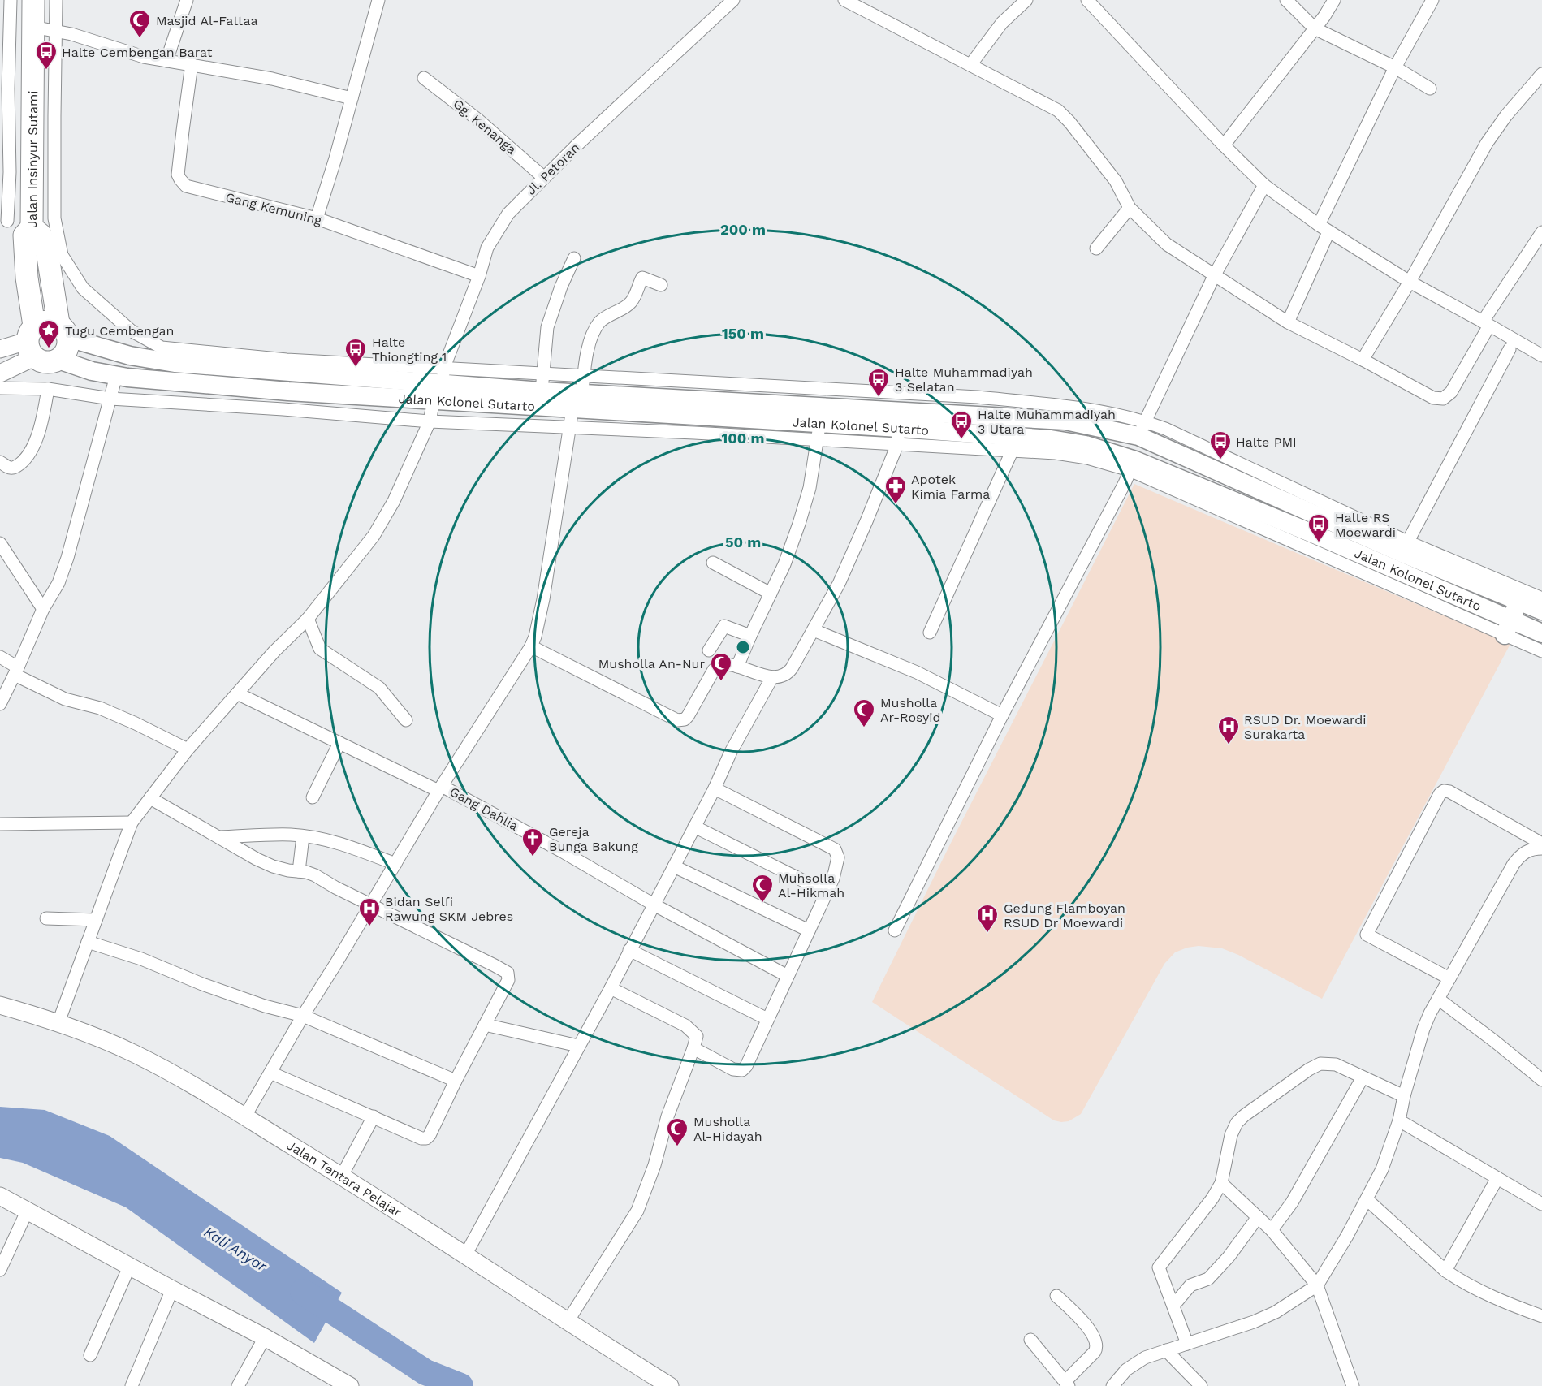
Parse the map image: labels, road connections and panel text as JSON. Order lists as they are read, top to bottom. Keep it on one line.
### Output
{"streets":{"highway":["Jalan Insinyur Sutami"],"main road":["Jalan Kolonel Sutarto","Jalan Tentara Pelajar"],"street":["Gg. Kenanga","Jl. Petoran","Gang Kemuning","Gang Dahlia"]},"crossings":[["Gg. Kenanga","Jl. Petoran"],["Jalan Insinyur Sutami","Jalan Kolonel Sutarto"],["Jl. Petoran","Gang Kemuning"],["Jl. Petoran","Jalan Kolonel Sutarto"]],"water":["Kali Anyar"],"places":{"mosque":["Masjid Al-Fattaa","Musholla An-Nur","Musholla Ar-Rosyid","Muhsolla Al-Hikmah","Musholla Al-Hidayah"],"bus stop":["Halte Cembengan Barat","Halte Thiongting 1","Halte Muhammadiyah 3 Selatan","Halte Muhammadiyah 3 Utara","Halte PMI","Halte RS Moewardi"],"place":["Tugu Cembengan"],"pharmacy":["Apotek Kimia Farma"],"hospital":["RSUD Dr. Moewardi Surakarta","Bidan Selfi Rawung SKM Jebres","Gedung Flamboyan RSUD Dr Moewardi"],"church":["Gereja Bunga Bakung"]},"rings":["200 m","150 m","100 m","50 m"]}
